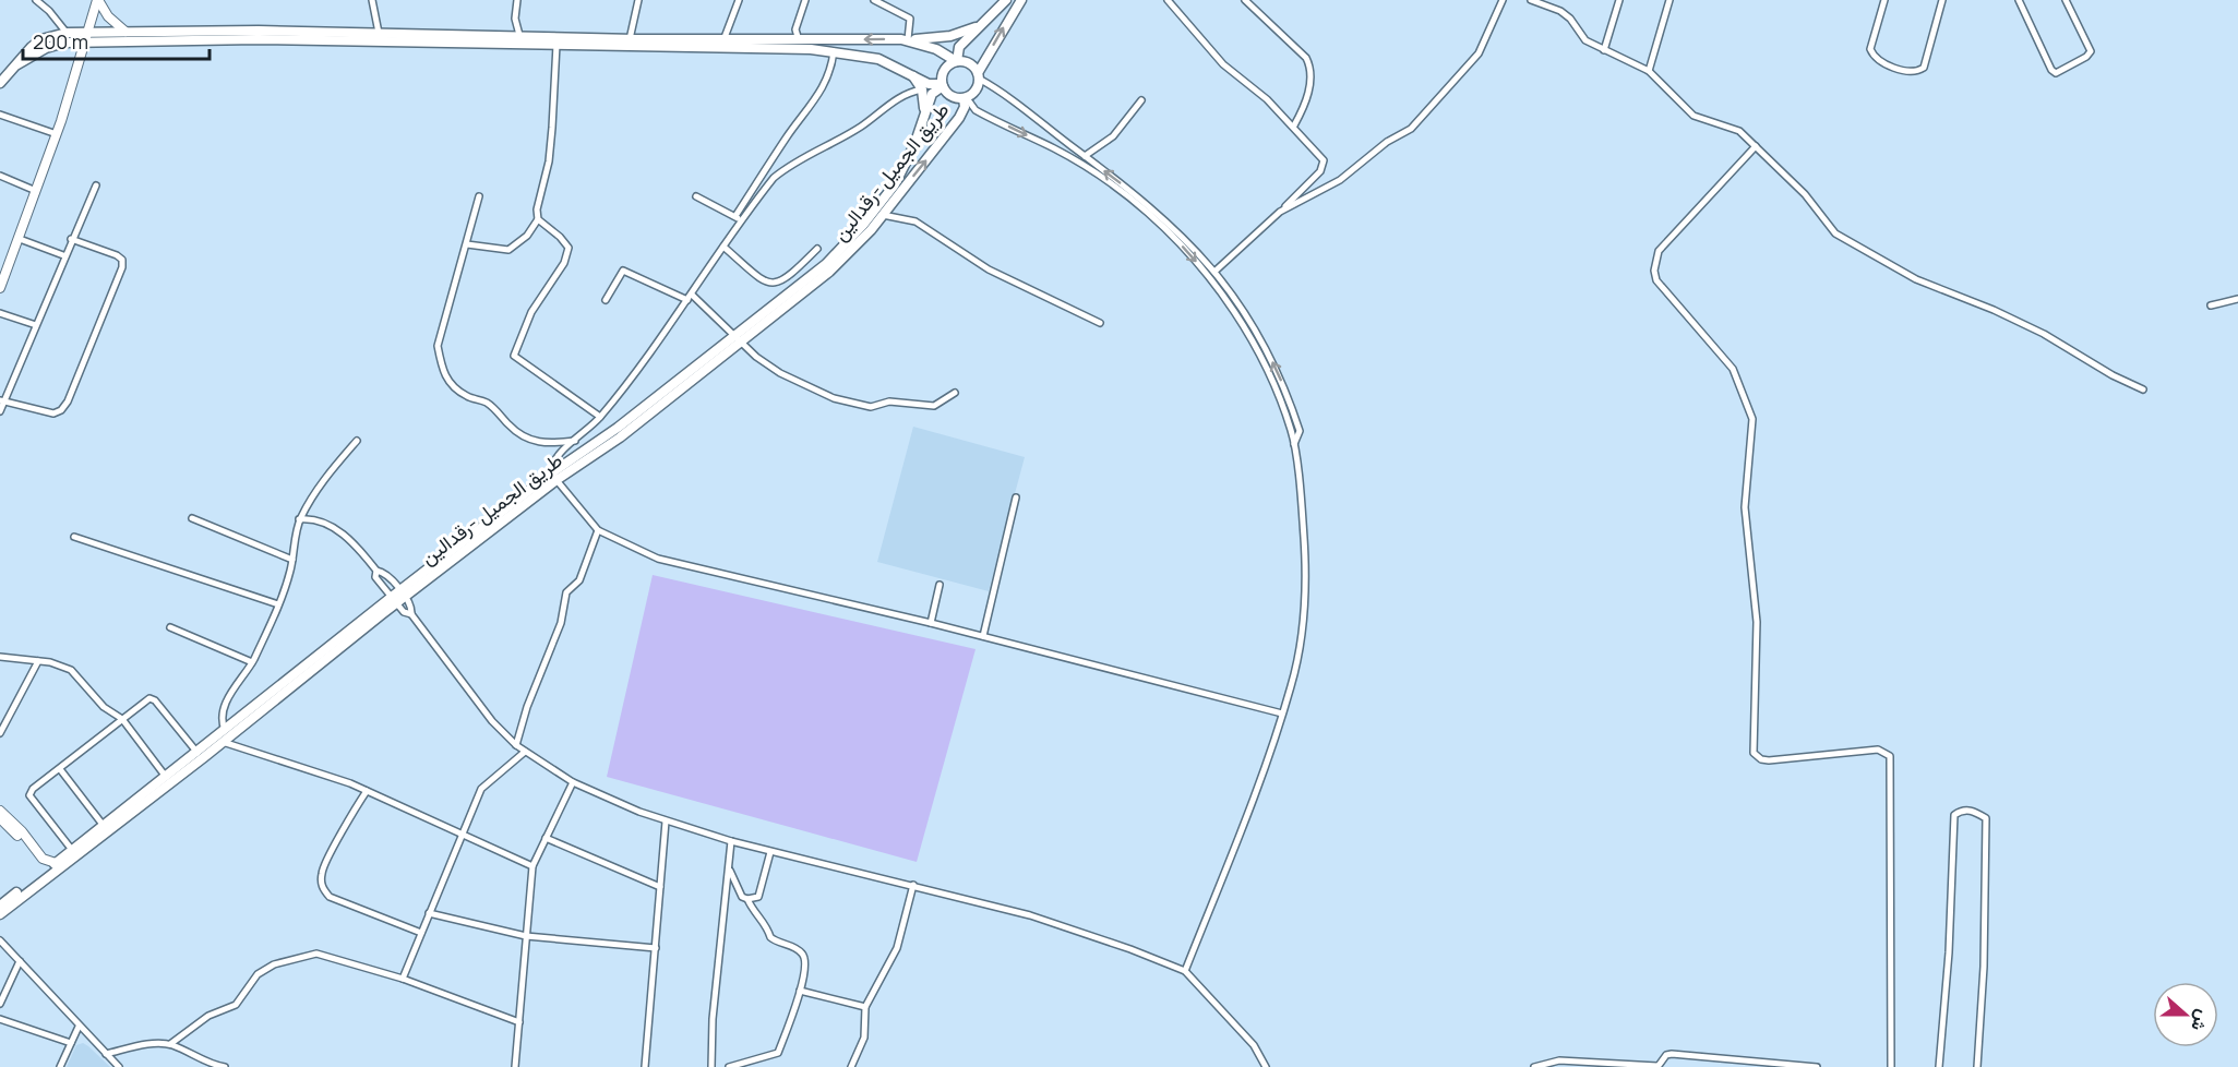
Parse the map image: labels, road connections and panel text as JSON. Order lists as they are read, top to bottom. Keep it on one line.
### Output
{"streets":{"main road":["طريق الجميل -رقدالين"]},"scale_bar":"200 m","north":"right"}
